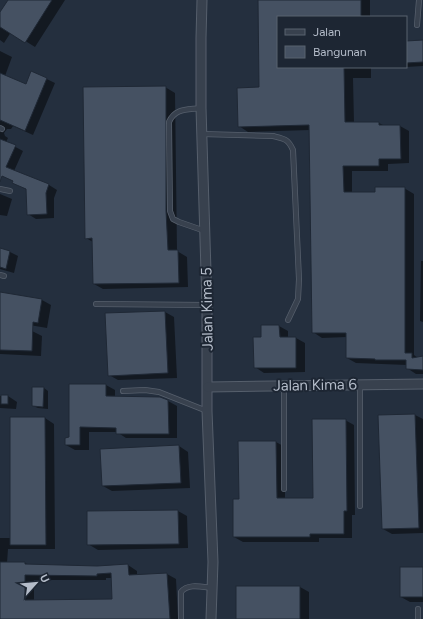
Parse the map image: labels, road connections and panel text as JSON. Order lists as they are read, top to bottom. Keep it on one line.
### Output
{"streets":{"street":["Jalan Kima 5","Jalan Kima 6"]},"crossings":[["Jalan Kima 5","Jalan Kima 6"]],"legend":["Jalan","Bangunan"],"north":"top right"}
